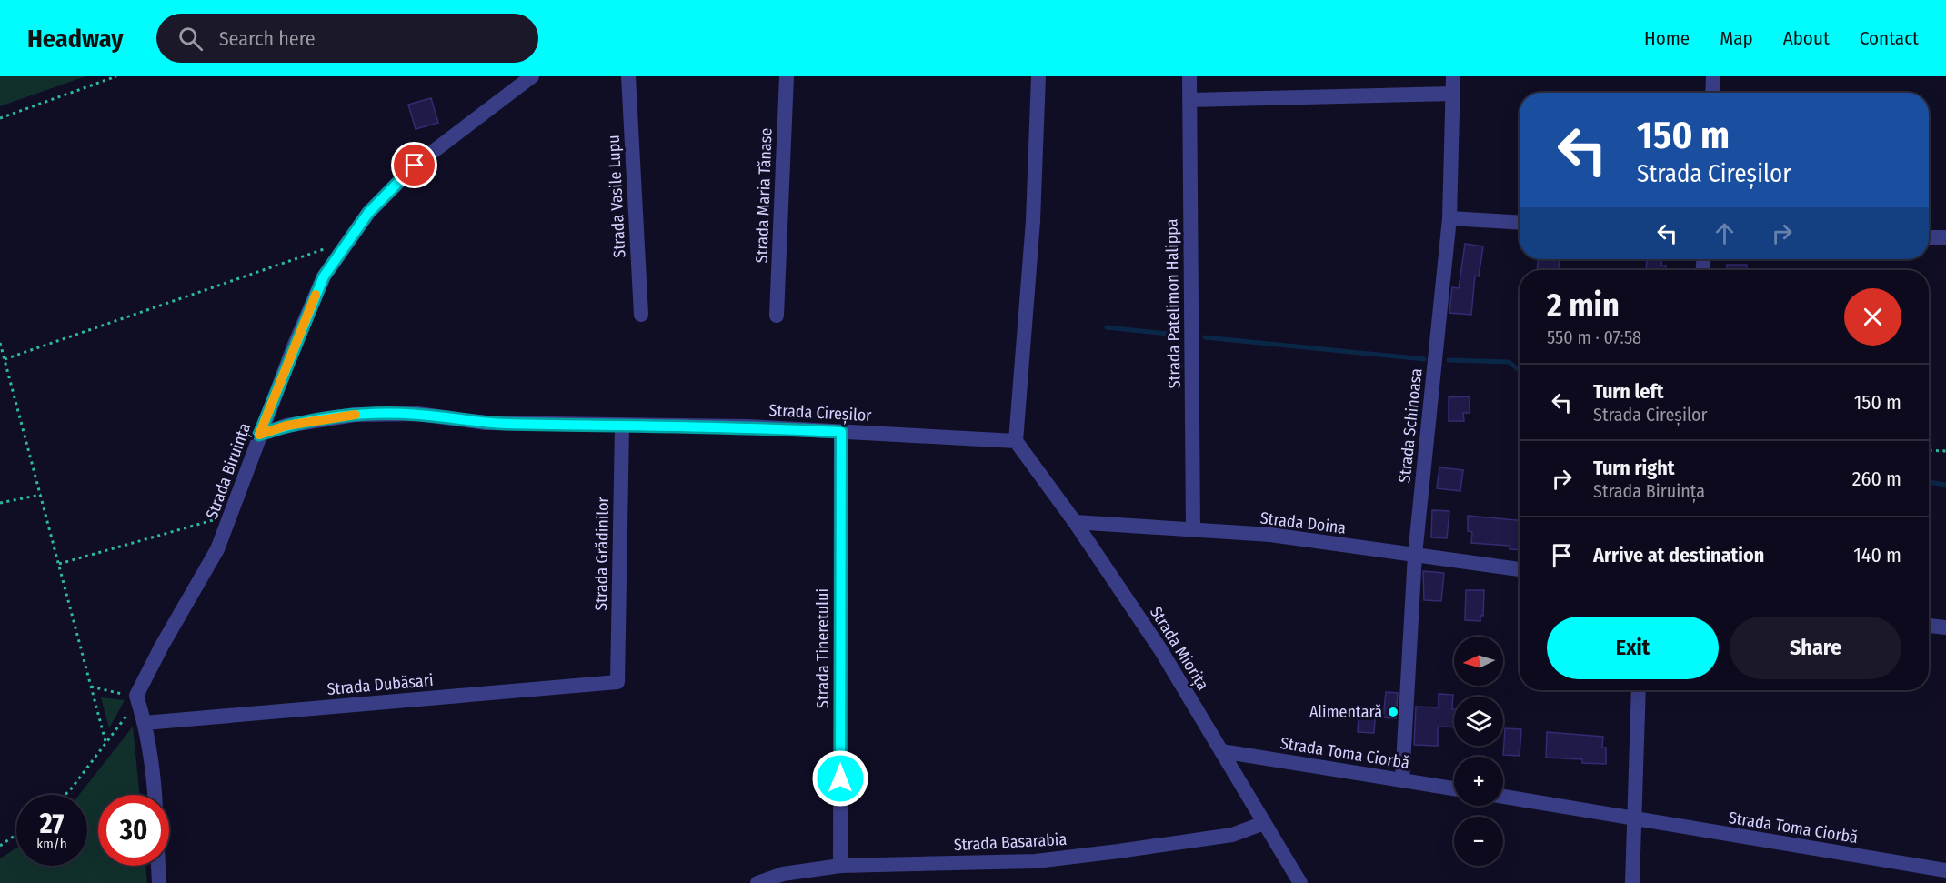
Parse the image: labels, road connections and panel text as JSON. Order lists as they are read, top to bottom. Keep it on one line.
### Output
{"streets":{"street":["Strada Maria Tănase","Strada Vasile Lupu","Strada Patelimon Halippa","Strada Cireșilor","Strada Schinoasa","Strada Biruința","Strada Doina","Strada Grădinilor","Strada Tineretului","Strada Miorița","Strada Dubăsari","Strada Toma Ciorbă","Strada Basarabia"]},"crossings":[["Strada Patelimon Halippa","Strada Doina"],["Strada Cireșilor","Strada Biruința"],["Strada Cireșilor","Strada Grădinilor"],["Strada Cireșilor","Strada Tineretului"],["Strada Cireșilor","Strada Miorița"],["Strada Schinoasa","Strada Doina"],["Strada Schinoasa","Strada Toma Ciorbă"],["Strada Doina","Strada Miorița"],["Strada Grădinilor","Strada Dubăsari"],["Strada Tineretului","Strada Basarabia"],["Strada Miorița","Strada Toma Ciorbă"],["Strada Miorița","Strada Basarabia"]],"places":["Alimentară"],"north":"left","page":{"header":"Headway","search":"Search here","nav":["Home","Map","About","Contact"],"turn":["150 m","Strada Cireșilor"],"heading":["2 min","550 m · 07:58"],"list":[{"name":"Turn left","note":"Strada Cireșilor","value":"150 m"},{"name":"Turn right","note":"Strada Biruința","value":"260 m"},{"name":"Arrive at destination","value":"140 m"}],"buttons":["Exit","Share"],"map_buttons":["+","−"],"speed":"27 km/h","limit":"30"}}
